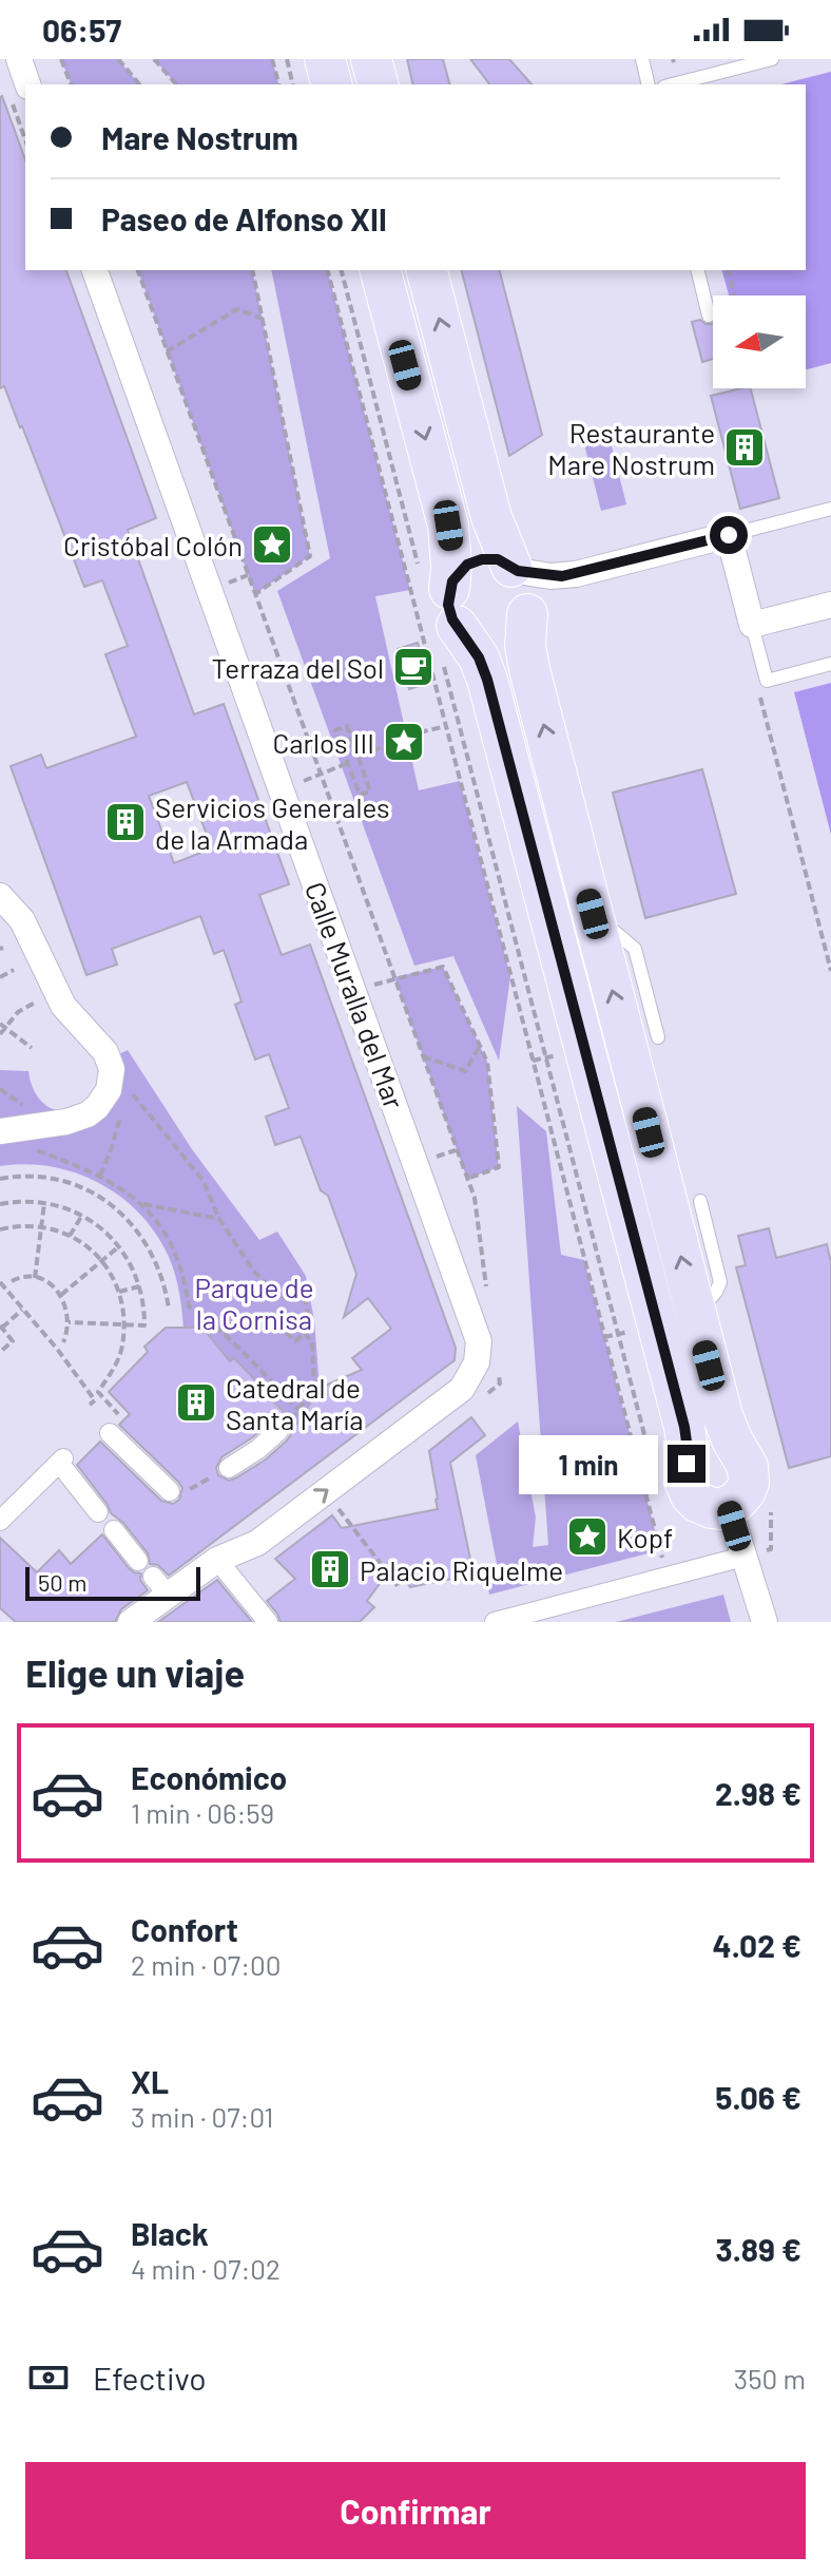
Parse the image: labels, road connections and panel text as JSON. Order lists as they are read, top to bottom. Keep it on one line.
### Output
{"streets":{"street":["Calle Muralla del Mar"]},"one_way":["Calle Muralla del Mar"],"parks":["Parque de la Cornisa"],"places":{"building":["Restaurante Mare Nostrum","Servicios Generales de la Armada","Catedral de Santa María","Palacio Riquelme"],"place":["Cristóbal Colón","Carlos III","Kopf"],"cafe":["Terraza del Sol"]},"scale_bar":"50 m","north":"left","page":{"status":"06:57","banner":["Mare Nostrum","Paseo de Alfonso XII"],"bubble":"1 min","scale":"50 m","heading":"Elige un viaje","list":[{"name":"Económico","note":"1 min · 06:59","value":"2.98 €"},{"name":"Confort","note":"2 min · 07:00","value":"4.02 €"},{"name":"XL","note":"3 min · 07:01","value":"5.06 €"},{"name":"Black","note":"4 min · 07:02","value":"3.89 €"}],"pay":["Efectivo","350 m"],"buttons":"Confirmar"}}
